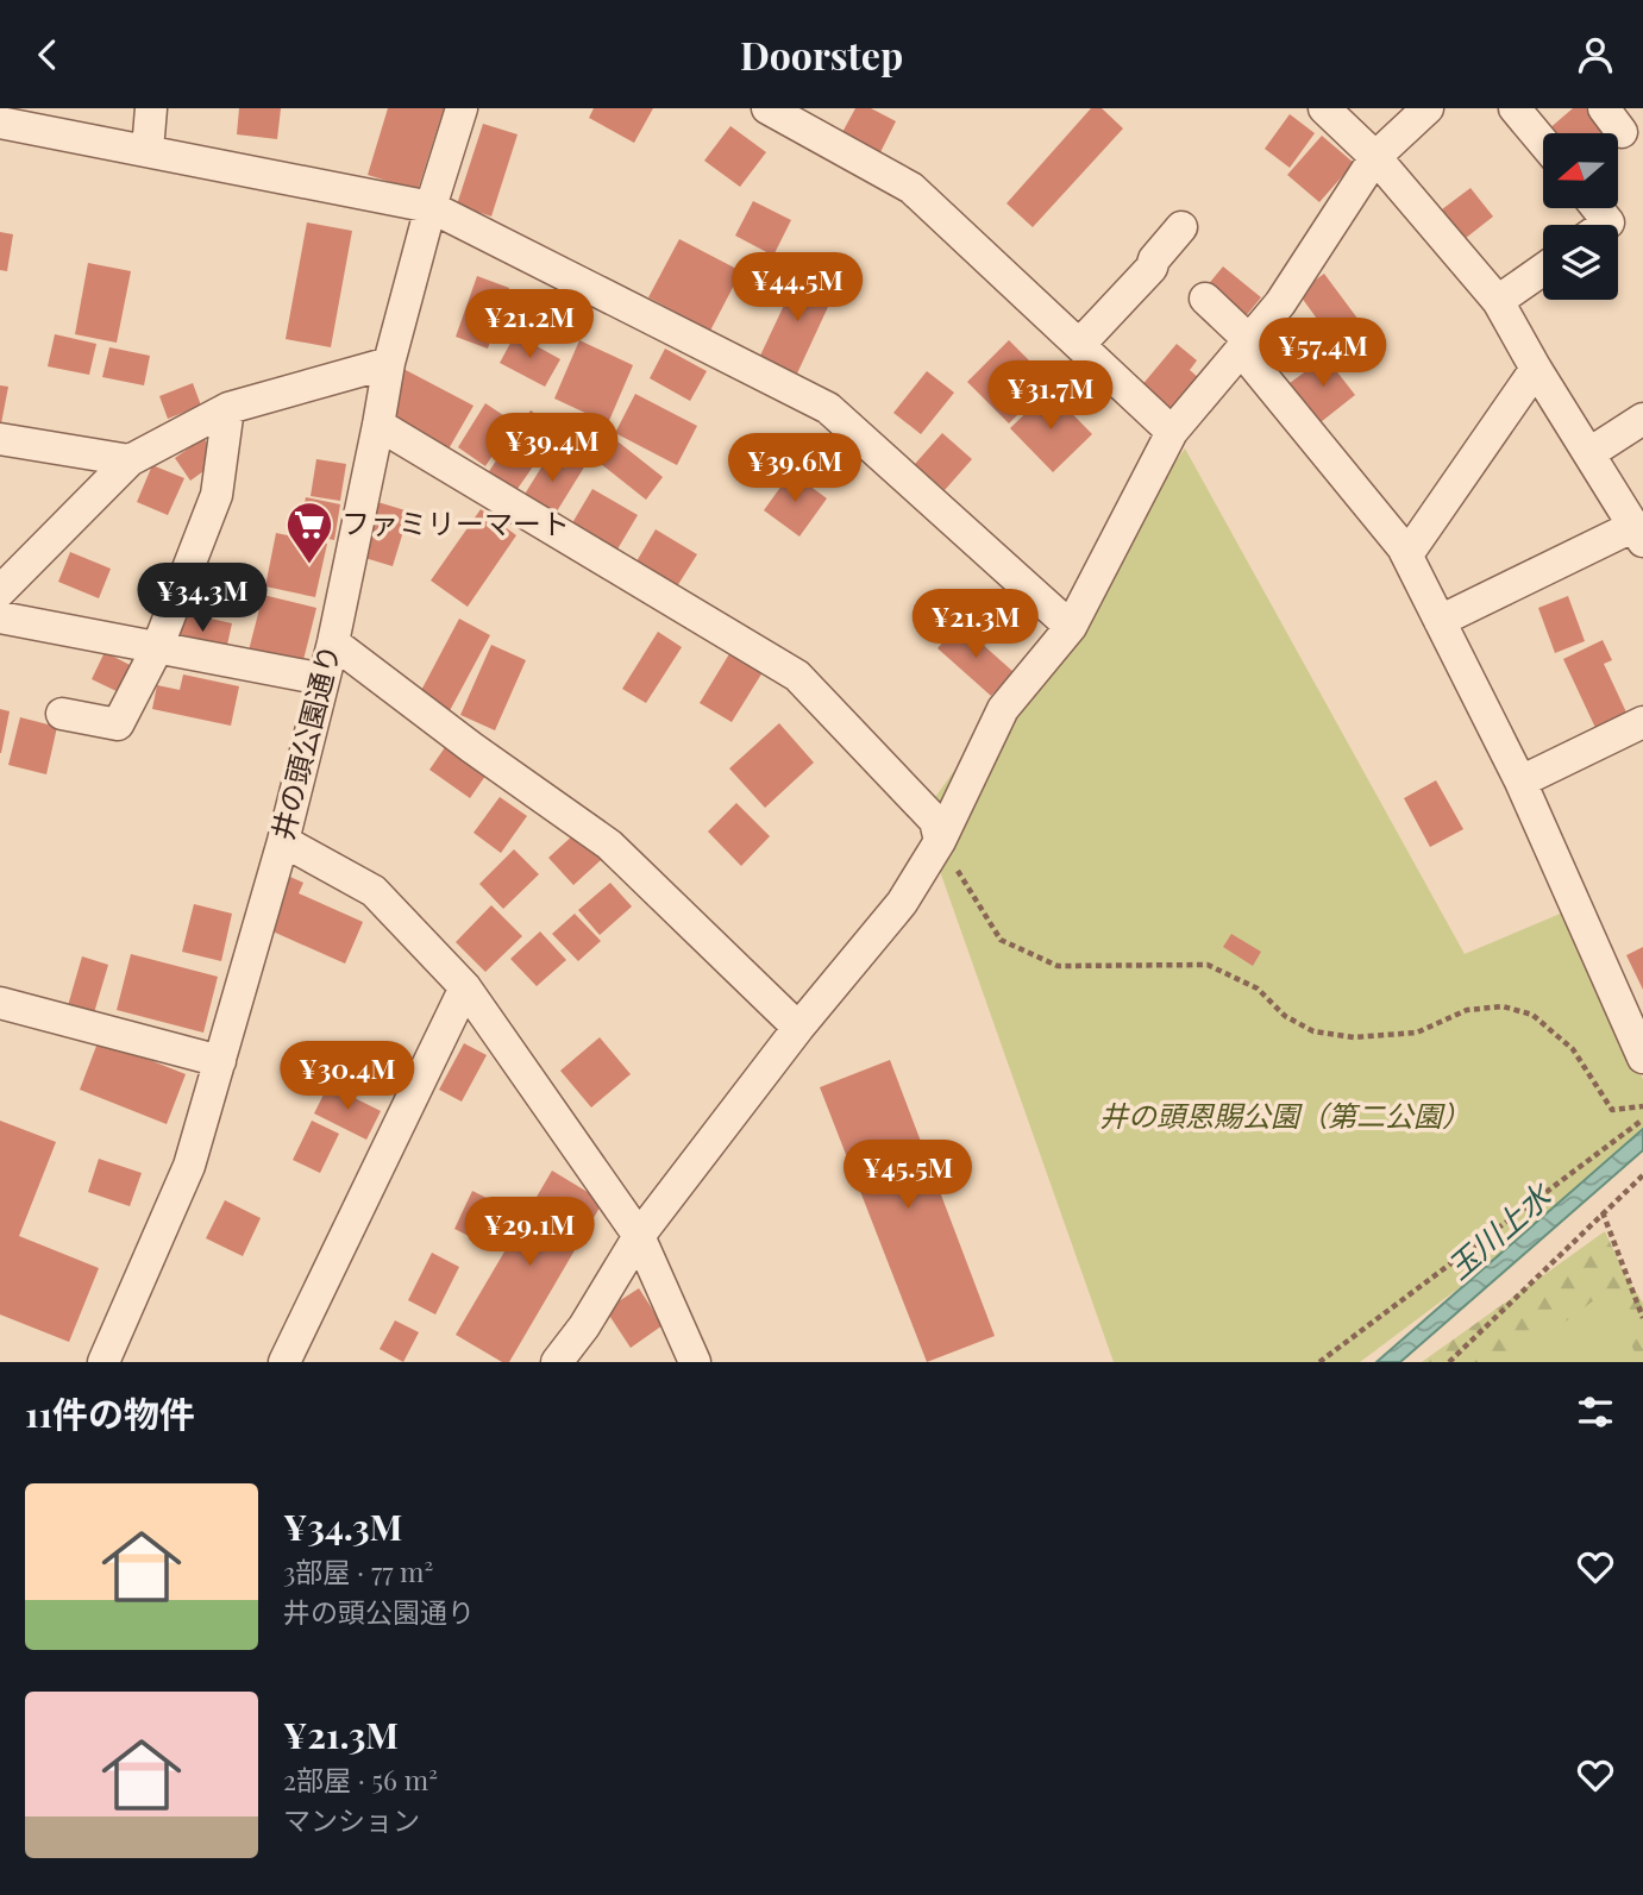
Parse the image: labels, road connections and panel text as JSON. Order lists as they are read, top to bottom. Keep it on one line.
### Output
{"streets":{"street":["井の頭公園通り"]},"water":["玉川上水"],"parks":["井の頭恩賜公園（第二公園）"],"places":{"supermarket":["ファミリーマート"]},"north":"left","page":{"header":"Doorstep","price":["¥44.5M","¥21.2M","¥57.4M","¥31.7M","¥39.4M","¥39.6M","¥34.3M","¥21.3M","¥30.4M","¥45.5M","¥29.1M"],"heading":"11件の物件","list":[{"name":"¥34.3M","note":"3部屋 · 77 m² · 井の頭公園通り"},{"name":"¥21.3M","note":"2部屋 · 56 m² · マンション"}]}}
